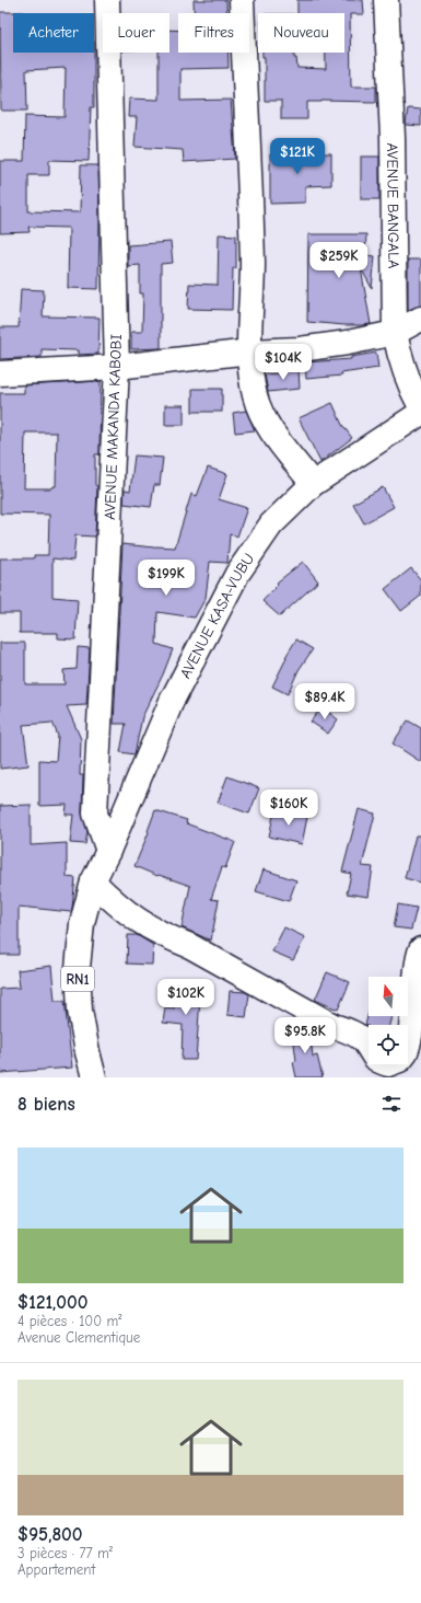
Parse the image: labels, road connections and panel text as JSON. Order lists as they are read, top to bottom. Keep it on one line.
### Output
{"streets":{"main road":["AVENUE BANGALA","AVENUE MAKANDA KABOBI","AVENUE KASA-VUBU","RN1"]},"crossings":[["AVENUE MAKANDA KABOBI","AVENUE KASA-VUBU"],["AVENUE KASA-VUBU","RN1"]],"north":"top","page":{"chip":["Acheter","Louer","Filtres","Nouveau"],"price":["$121K","$259K","$104K","$199K","$89.4K","$160K","$102K","$95.8K"],"heading":"8 biens","list":[{"name":"$121,000","note":"4 pièces · 100 m² · Avenue Clementique"},{"name":"$95,800","note":"3 pièces · 77 m² · Appartement"}]}}
